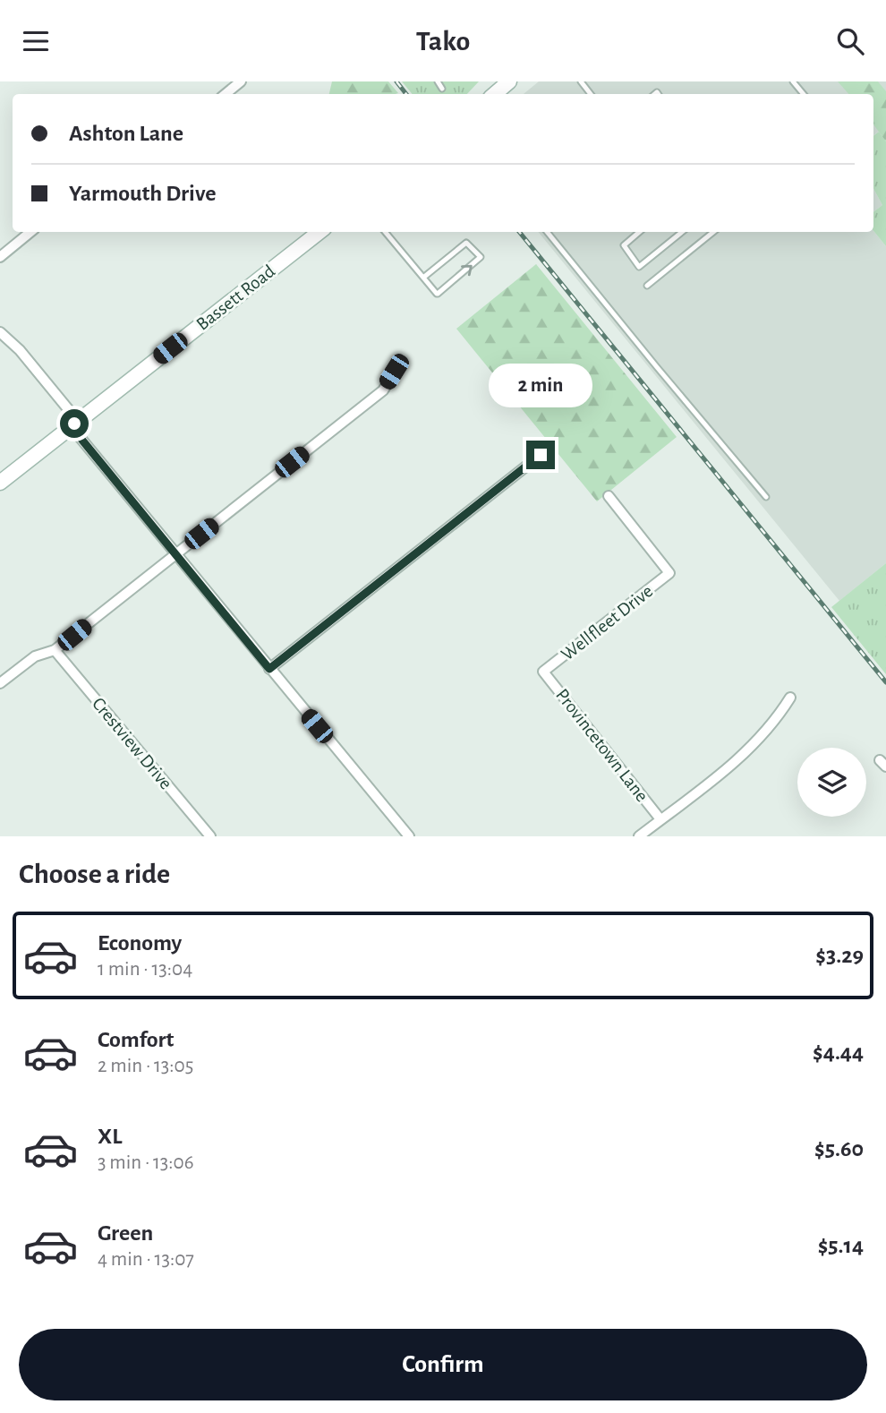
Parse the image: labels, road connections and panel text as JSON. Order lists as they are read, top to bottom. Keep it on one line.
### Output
{"streets":{"main road":["Bassett Road"],"street":["Wellfleet Drive","Crestview Drive","Provincetown Lane"]},"crossings":[["Wellfleet Drive","Provincetown Lane"]],"page":{"header":"Tako","banner":["Ashton Lane","Yarmouth Drive"],"bubble":"2 min","heading":"Choose a ride","list":[{"name":"Economy","note":"1 min · 13:04","value":"$3.29"},{"name":"Comfort","note":"2 min · 13:05","value":"$4.44"},{"name":"XL","note":"3 min · 13:06","value":"$5.60"},{"name":"Green","note":"4 min · 13:07","value":"$5.14"}],"buttons":"Confirm"}}
